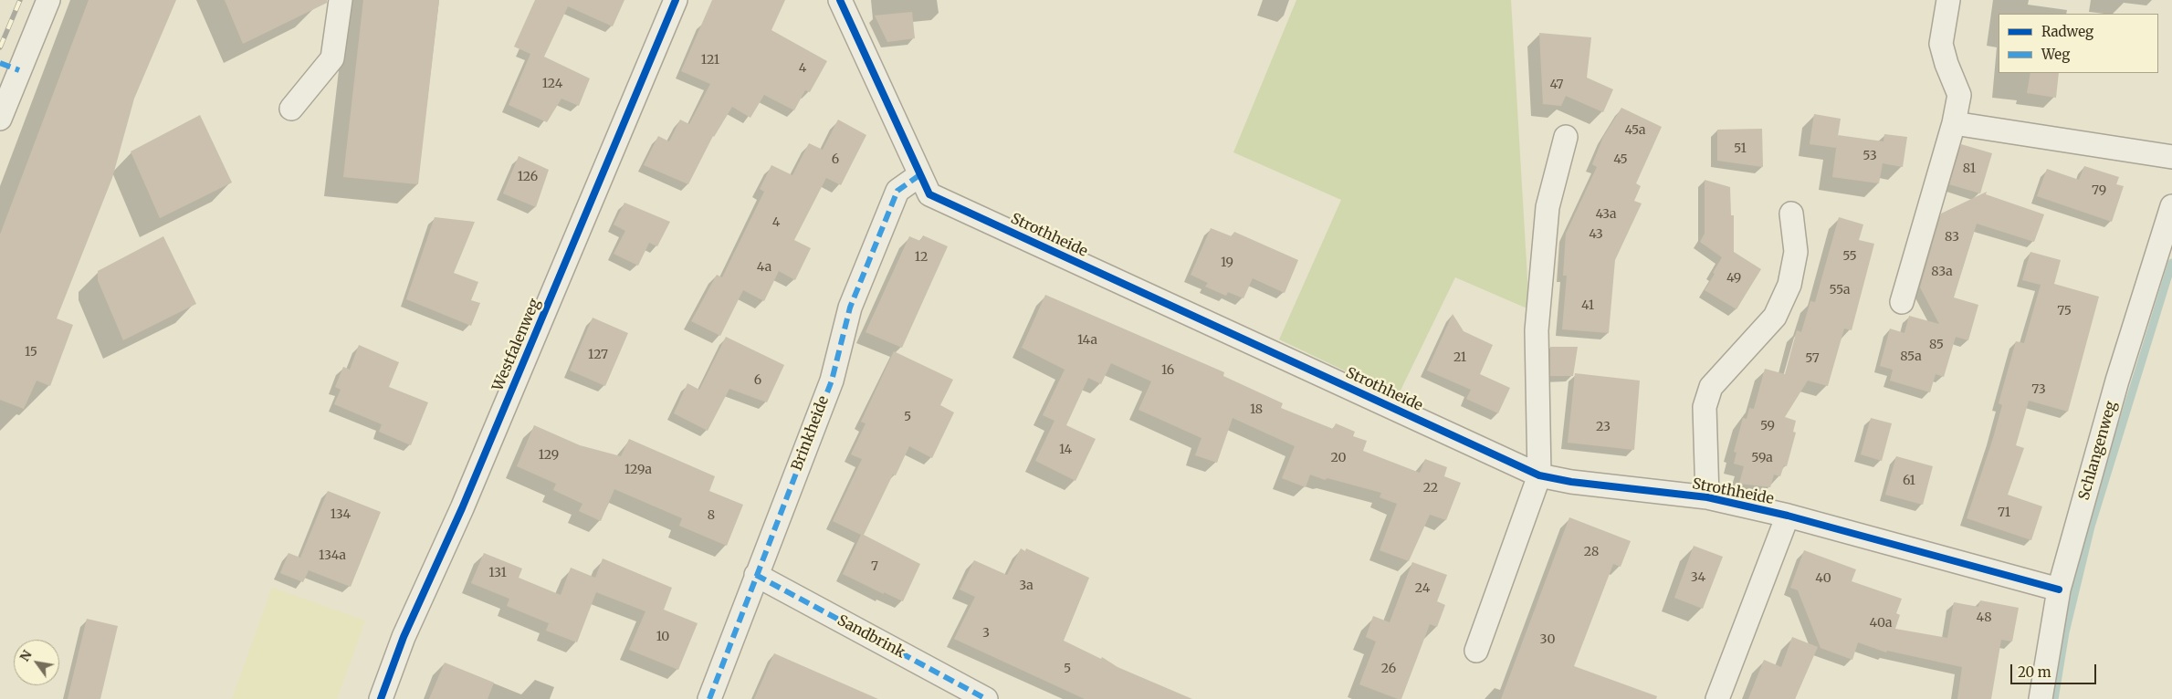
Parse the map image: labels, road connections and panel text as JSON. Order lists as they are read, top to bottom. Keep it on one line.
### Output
{"streets":{"street":["Strothheide","Westfalenweg","Brinkheide","Schlangenweg","Sandbrink"]},"crossings":[["Strothheide","Brinkheide"],["Strothheide","Schlangenweg"],["Brinkheide","Sandbrink"]],"house_numbers":["121","4","124","47","45a","51","53","6","45","81","126","79","43a","4","43","83","55","12","19","4a","83a","49","55a","41","75","14a","85","15","127","85a","21","57","16","6","73","18","5","59","23","14","129","20","59a","129a","61","22","71","134","8","28","134a","7","131","34","40","3a","24","48","40a","3","10","30","5","26"],"legend":["Radweg","Weg"],"scale_bar":"20 m","north":"top left"}
